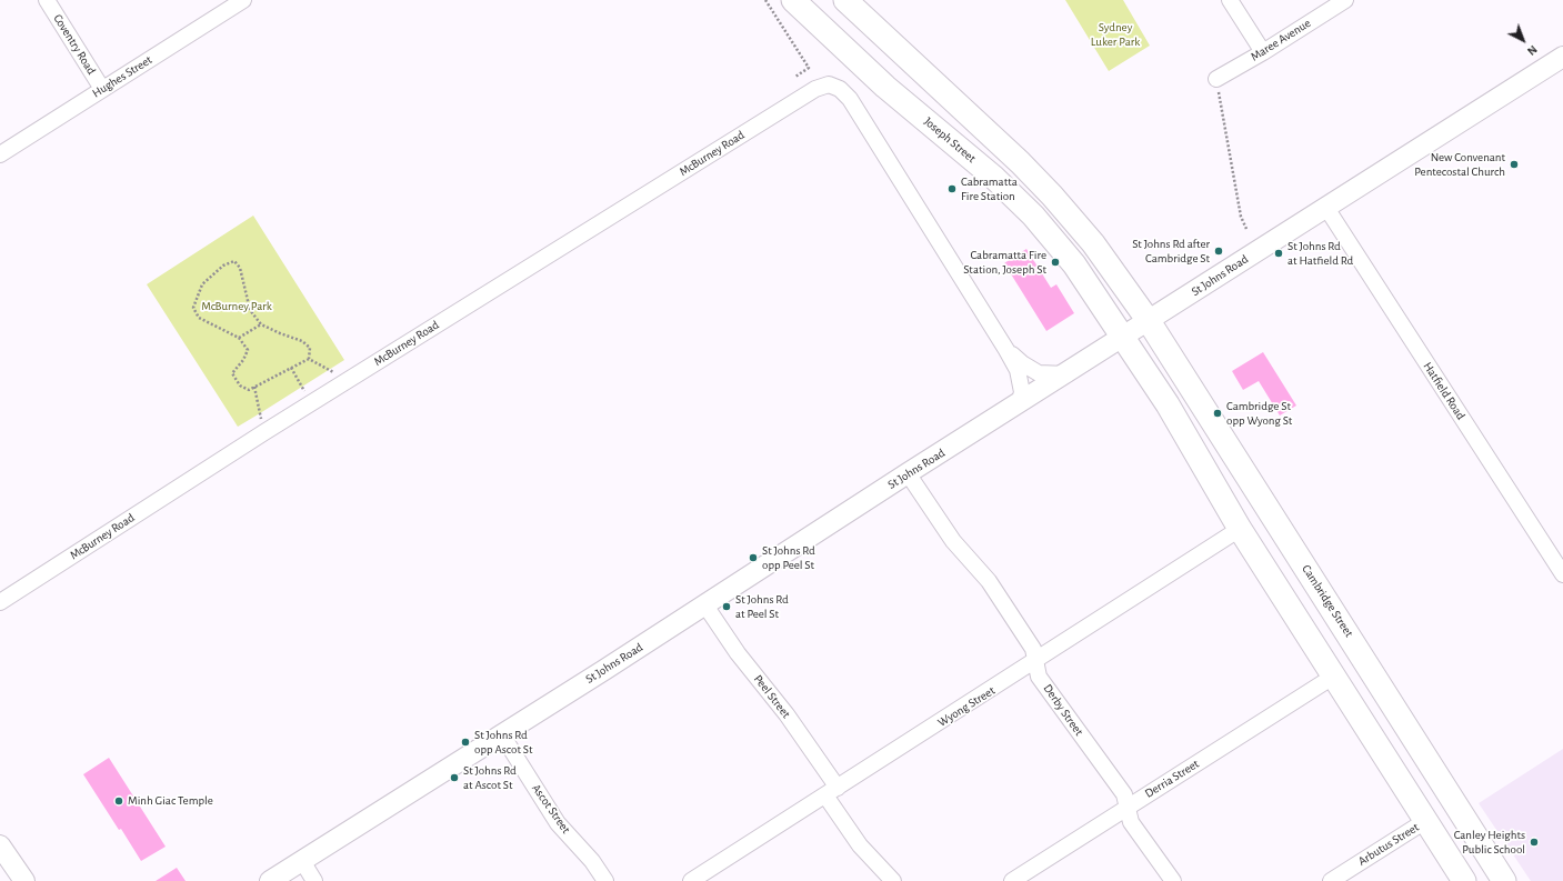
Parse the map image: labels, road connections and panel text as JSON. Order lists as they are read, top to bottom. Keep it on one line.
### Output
{"streets":{"highway":["Joseph Street","Cambridge Street"],"main road":["St Johns Road"],"street":["Maree Avenue","Coventry Road","Hughes Street","McBurney Road","Hatfield Road","Peel Street","Wyong Street","Derby Street","Derria Street","Ascot Street","Arbutus Street"]},"crossings":[["Coventry Road","Hughes Street"],["Joseph Street","St Johns Road"],["St Johns Road","Hatfield Road"],["St Johns Road","Cambridge Street"],["St Johns Road","Peel Street"],["St Johns Road","Derby Street"],["St Johns Road","Ascot Street"],["Peel Street","Wyong Street"],["Wyong Street","Derby Street"],["Derby Street","Derria Street"]],"parks":["Sydney Luker Park","McBurney Park"],"places":["New Convenant Pentecostal Church","Cabramatta Fire Station","St Johns Rd after Cambridge St","St Johns Rd at Hatfield Rd","Cabramatta Fire Station, Joseph St","Cambridge St opp Wyong St","St Johns Rd opp Peel St","St Johns Rd at Peel St","St Johns Rd opp Ascot St","St Johns Rd at Ascot St","Minh Giac Temple","Canley Heights Public School"],"north":"bottom right"}
